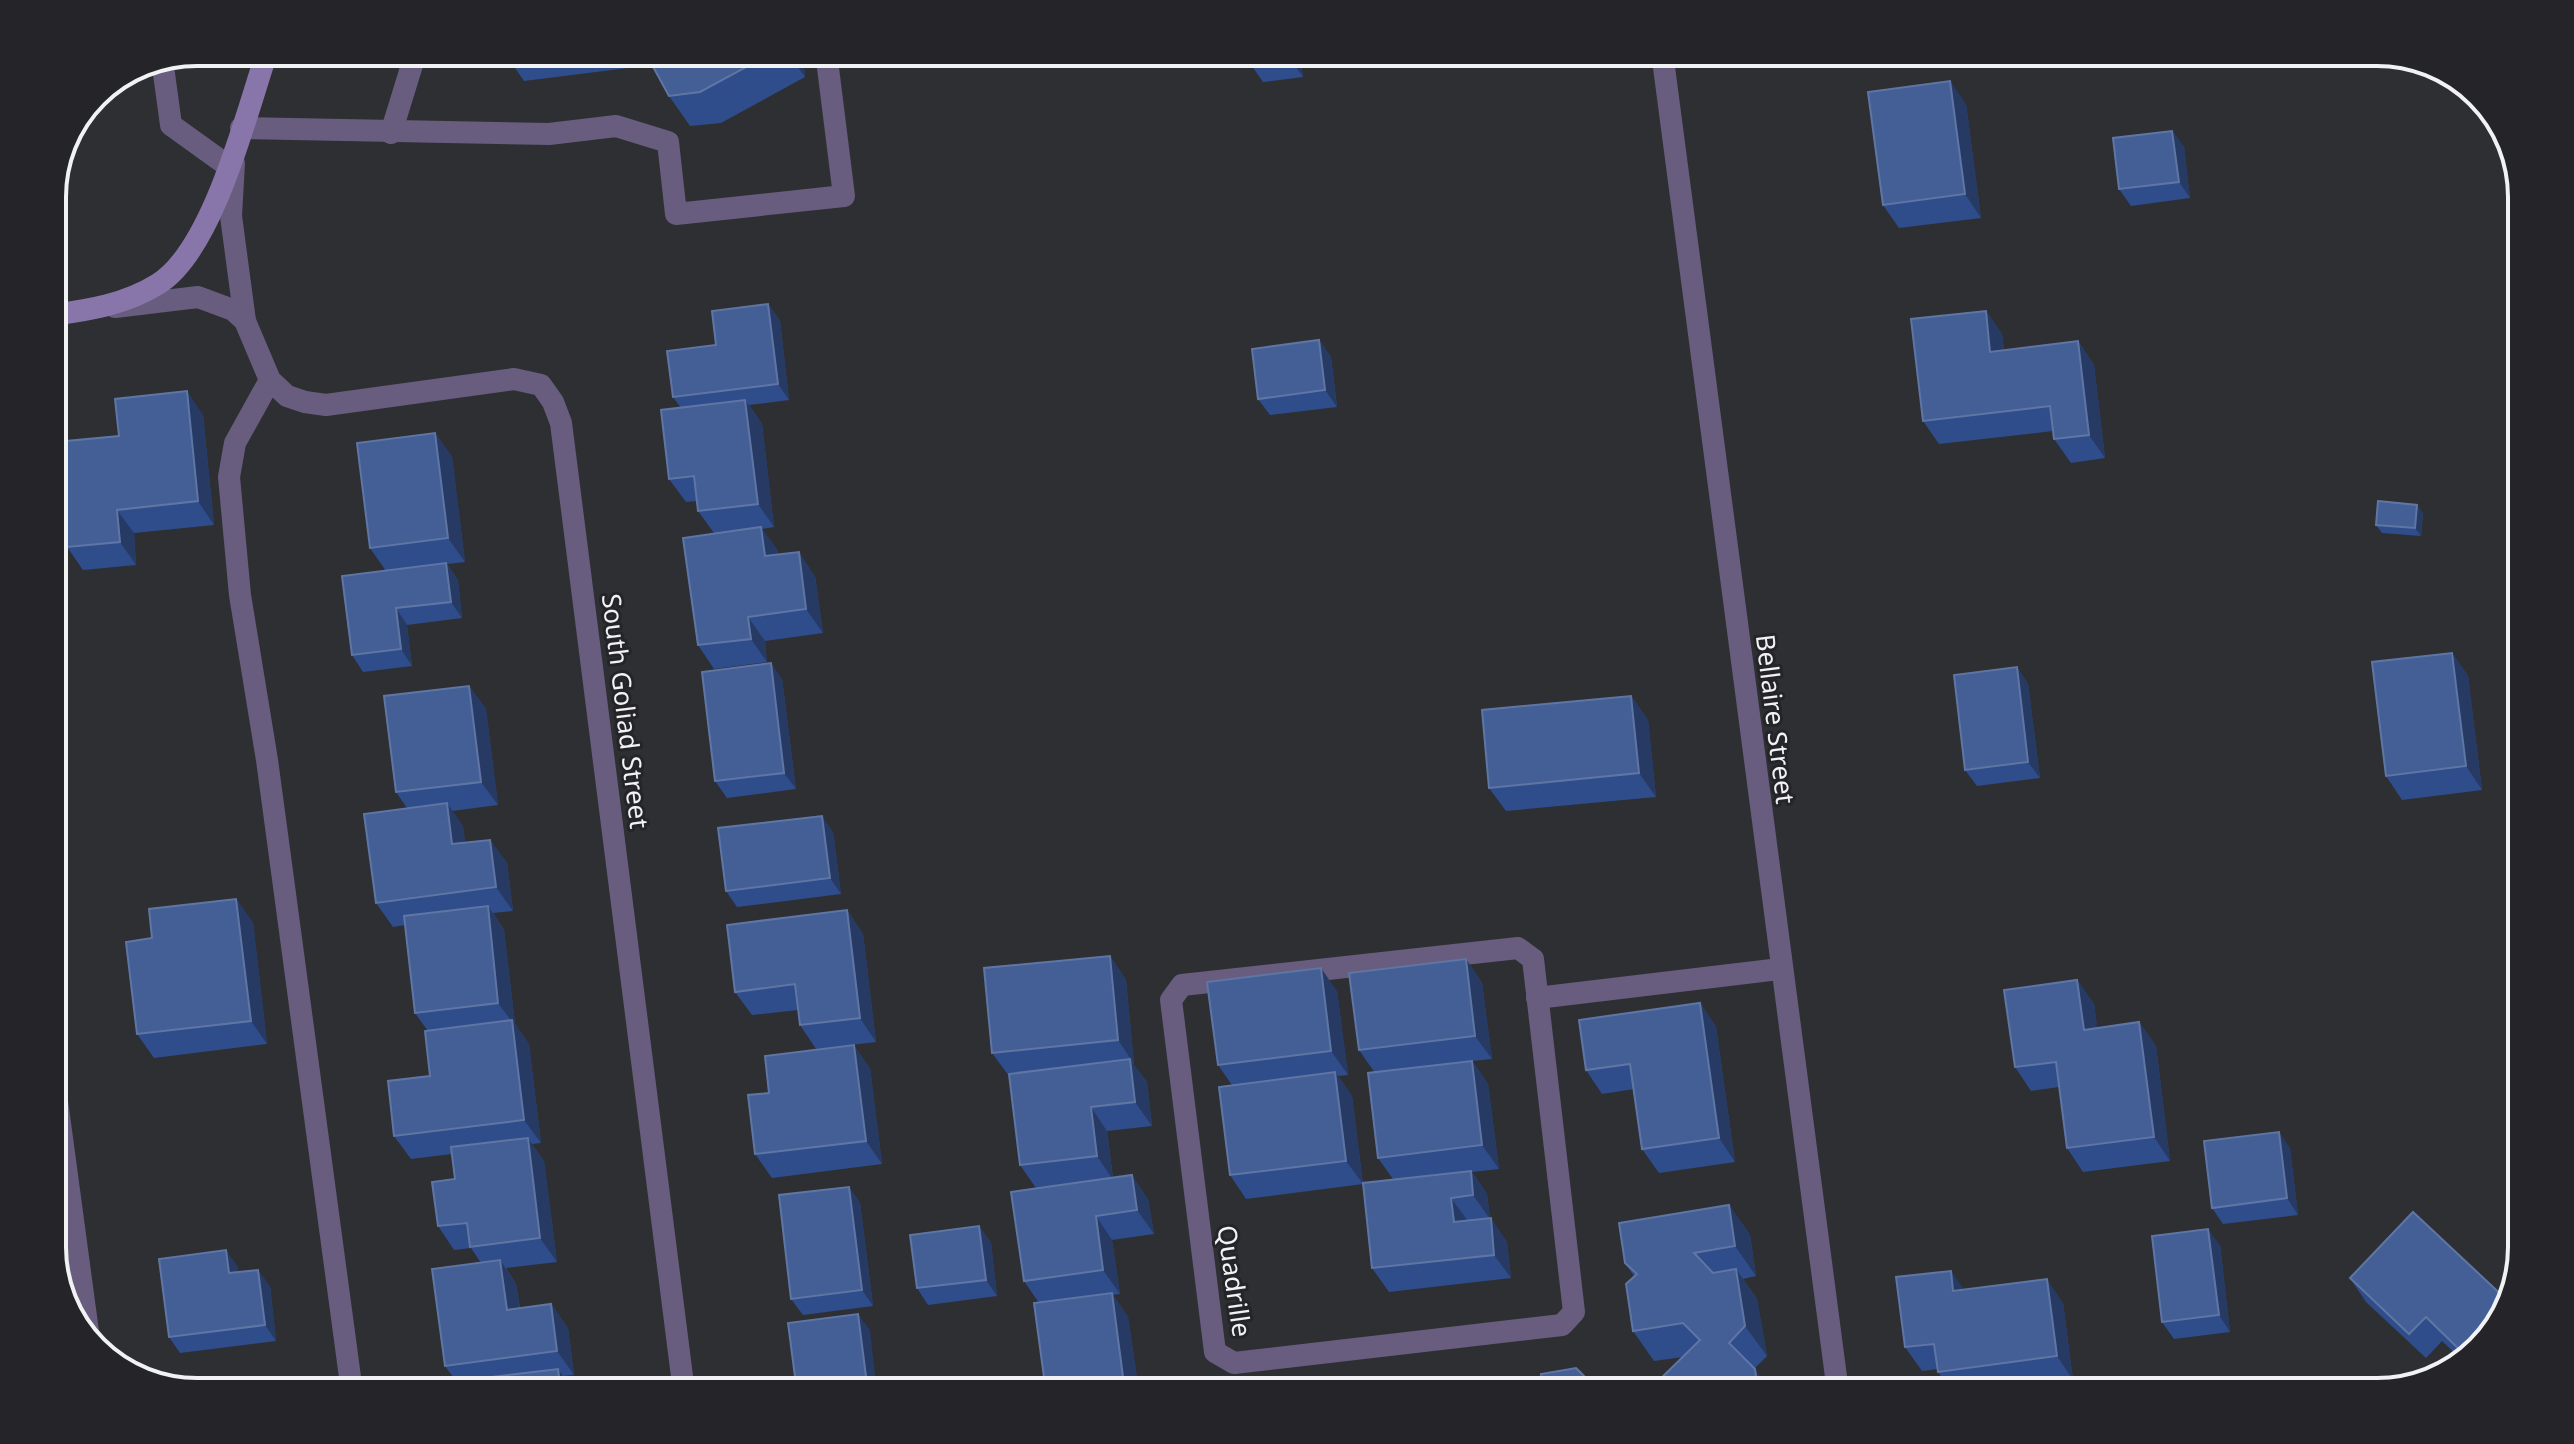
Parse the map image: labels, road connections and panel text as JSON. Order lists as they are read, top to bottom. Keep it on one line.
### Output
{"streets":{"street":["South Goliad Street","Bellaire Street","Quadrille"]}}
